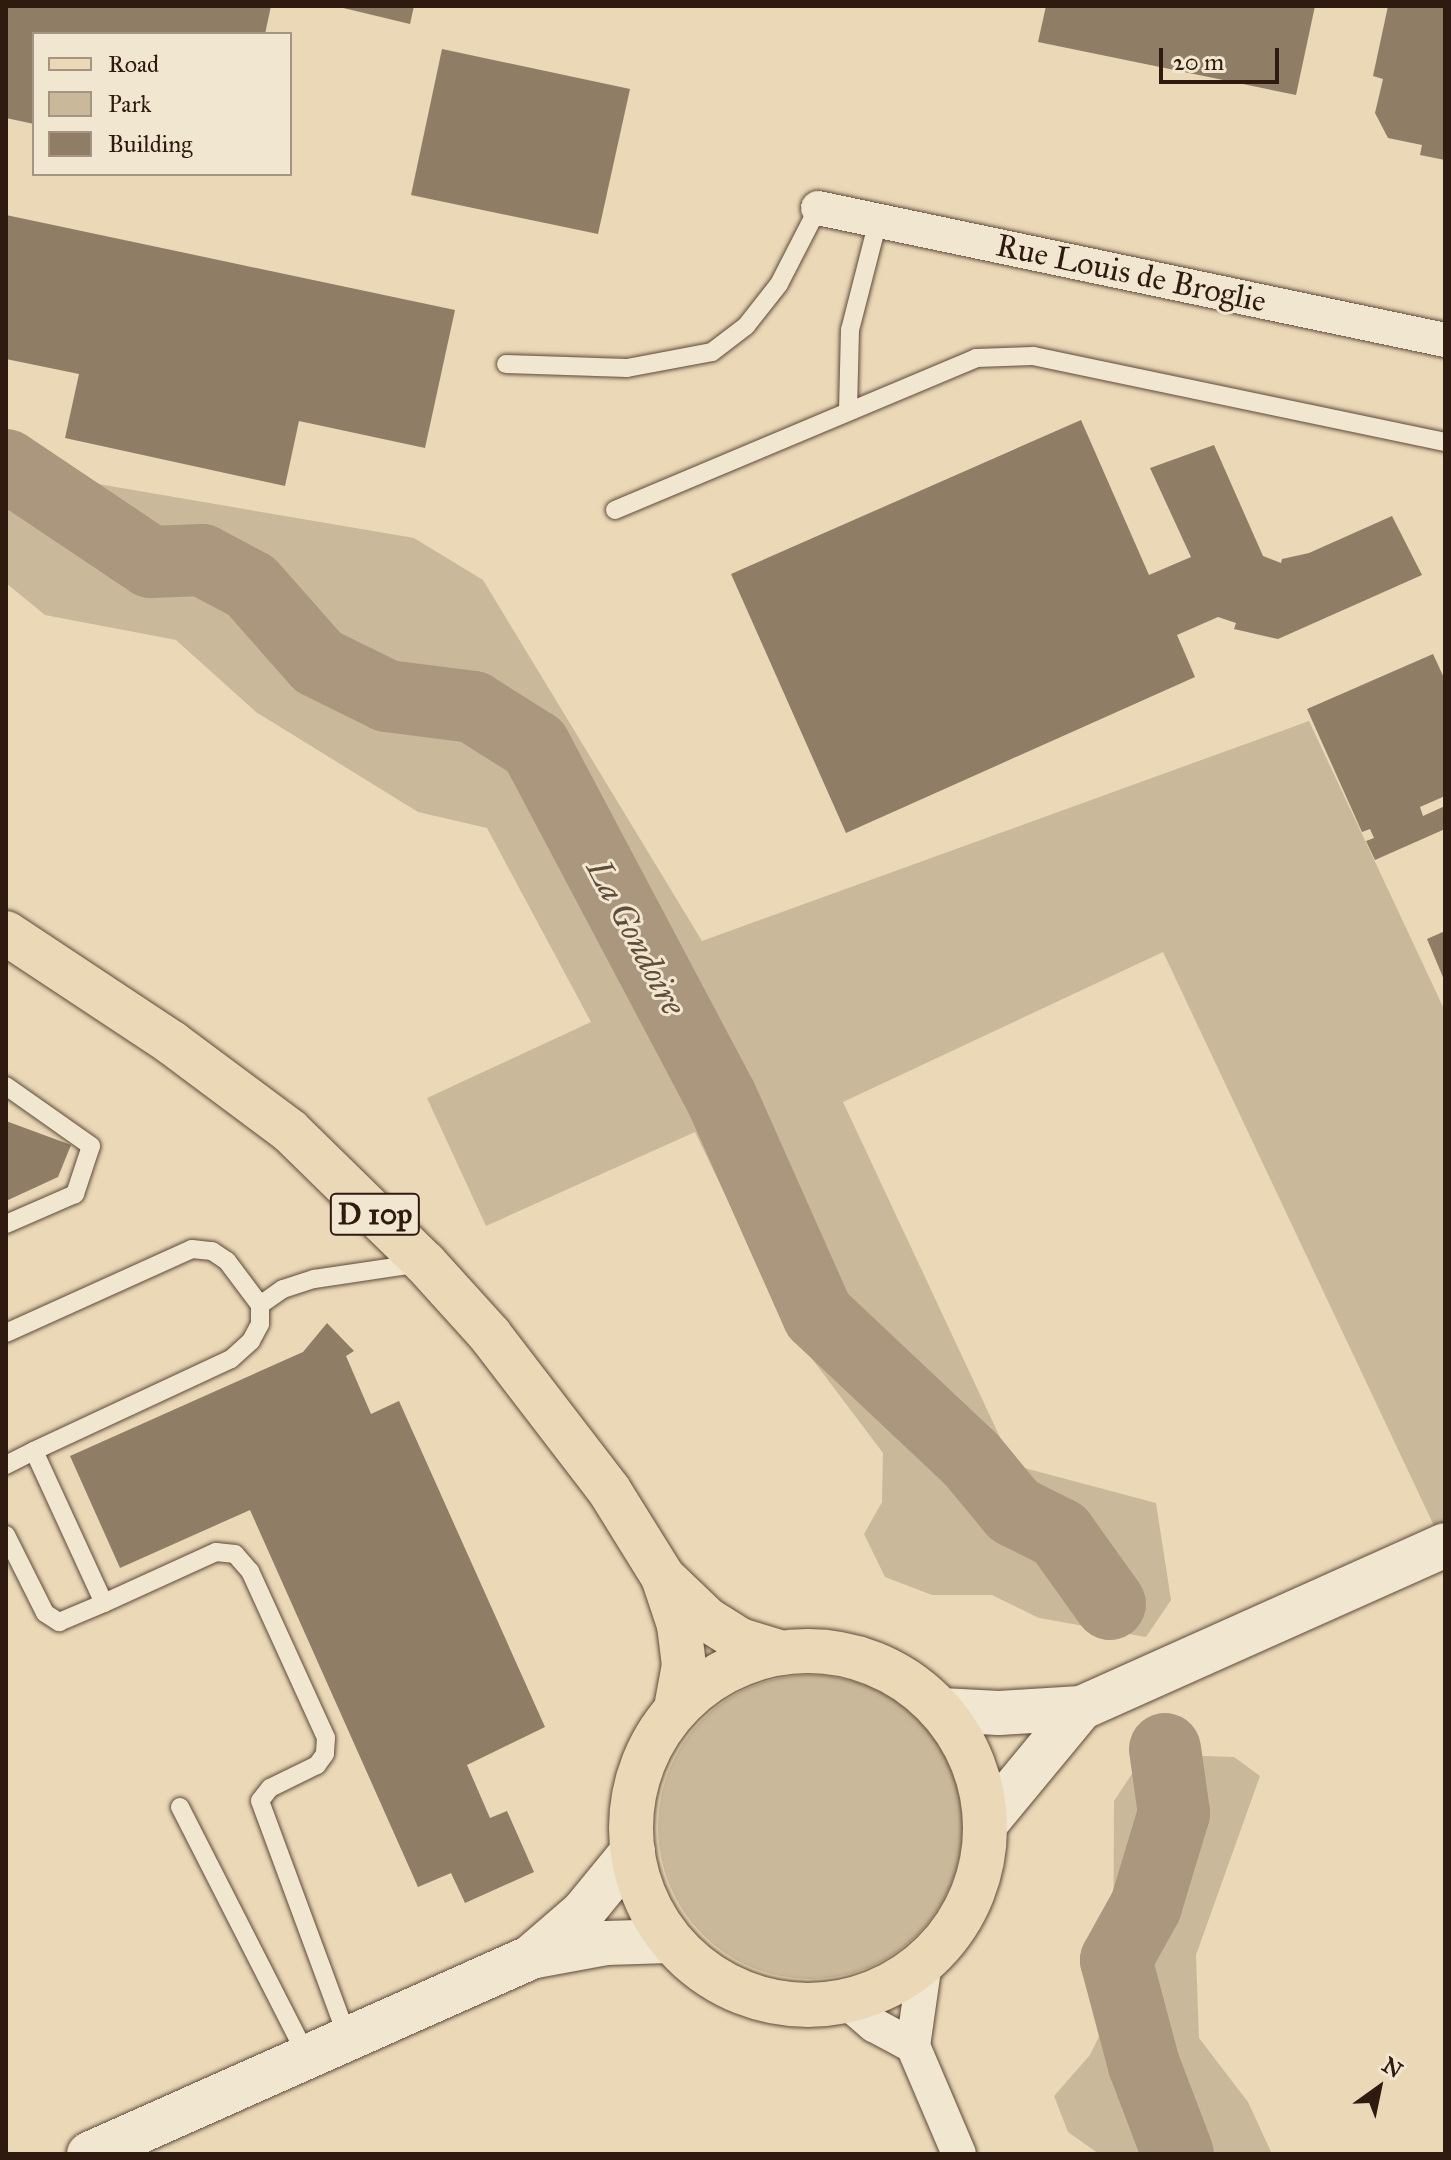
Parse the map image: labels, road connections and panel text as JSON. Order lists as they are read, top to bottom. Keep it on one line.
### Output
{"streets":{"main road":["D 10p"],"street":["Rue Louis de Broglie"]},"water":["La Gondoire"],"legend":["Road","Park","Building"],"scale_bar":"20 m","north":"top right"}
